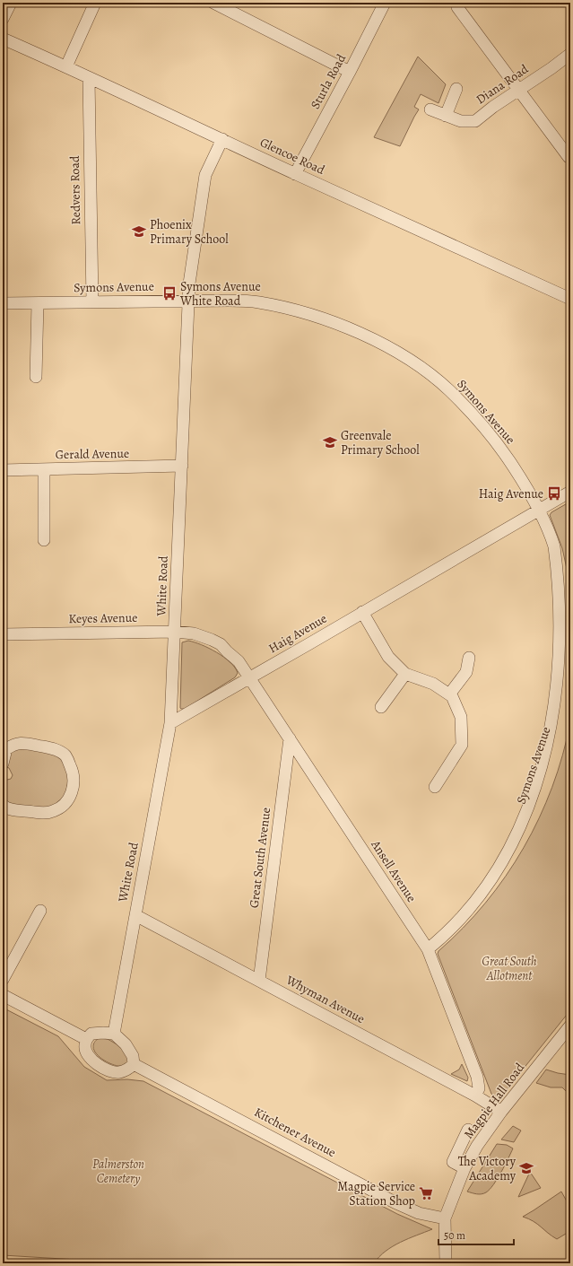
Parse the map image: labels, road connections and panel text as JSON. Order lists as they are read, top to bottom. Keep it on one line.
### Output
{"streets":{"street":["Sturla Road","Diana Road","Glencoe Road","Redvers Road","Symons Avenue","Gerald Avenue","White Road","Keyes Avenue","Haig Avenue","Great South Avenue","Ansell Avenue","Whyman Avenue","Magpie Hall Road","Kitchener Avenue"]},"crossings":[["Sturla Road","Glencoe Road"],["Glencoe Road","Redvers Road"],["Glencoe Road","White Road"],["Redvers Road","Symons Avenue"],["Symons Avenue","White Road"],["Symons Avenue","Haig Avenue"],["Symons Avenue","Ansell Avenue"],["Gerald Avenue","White Road"],["White Road","Keyes Avenue"],["White Road","Haig Avenue"],["White Road","Whyman Avenue"],["White Road","Kitchener Avenue"],["Keyes Avenue","Haig Avenue"],["Keyes Avenue","Ansell Avenue"],["Haig Avenue","Ansell Avenue"],["Great South Avenue","Ansell Avenue"],["Great South Avenue","Whyman Avenue"],["Ansell Avenue","Whyman Avenue"],["Whyman Avenue","Magpie Hall Road"],["Magpie Hall Road","Kitchener Avenue"]],"parks":["Great South Allotment","Palmerston Cemetery"],"places":{"school or university":["Phoenix Primary School","Greenvale Primary School","The Victory Academy"],"bus stop":["Symons Avenue White Road","Haig Avenue"],"supermarket":["Magpie Service Station Shop"]},"scale_bar":"50 m"}
